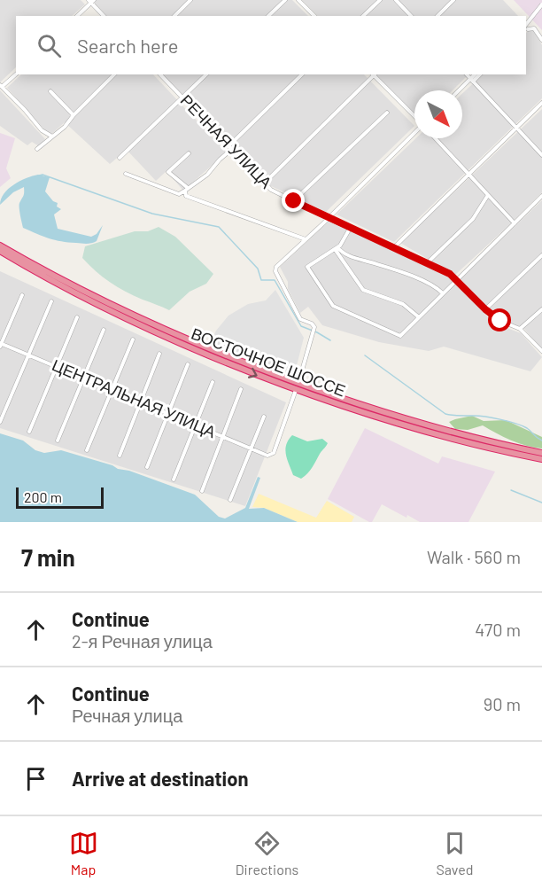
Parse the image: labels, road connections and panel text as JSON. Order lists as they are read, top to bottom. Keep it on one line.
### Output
{"streets":{"highway":["ВОСТОЧНОЕ ШОССЕ"],"street":["РЕЧНАЯ УЛИЦА","ЦЕНТРАЛЬНАЯ УЛИЦА"]},"crossings":[["ВОСТОЧНОЕ ШОССЕ","ЦЕНТРАЛЬНАЯ УЛИЦА"]],"scale_bar":"200 m","north":"bottom right","page":{"search":"Search here","scale":"200 m","heading":["7 min","Walk · 560 m"],"list":[["Continue","2-я Речная улица","470 m"],["Continue","Речная улица","90 m"],"Arrive at destination"],"nav":["Map","Directions","Saved"]}}
